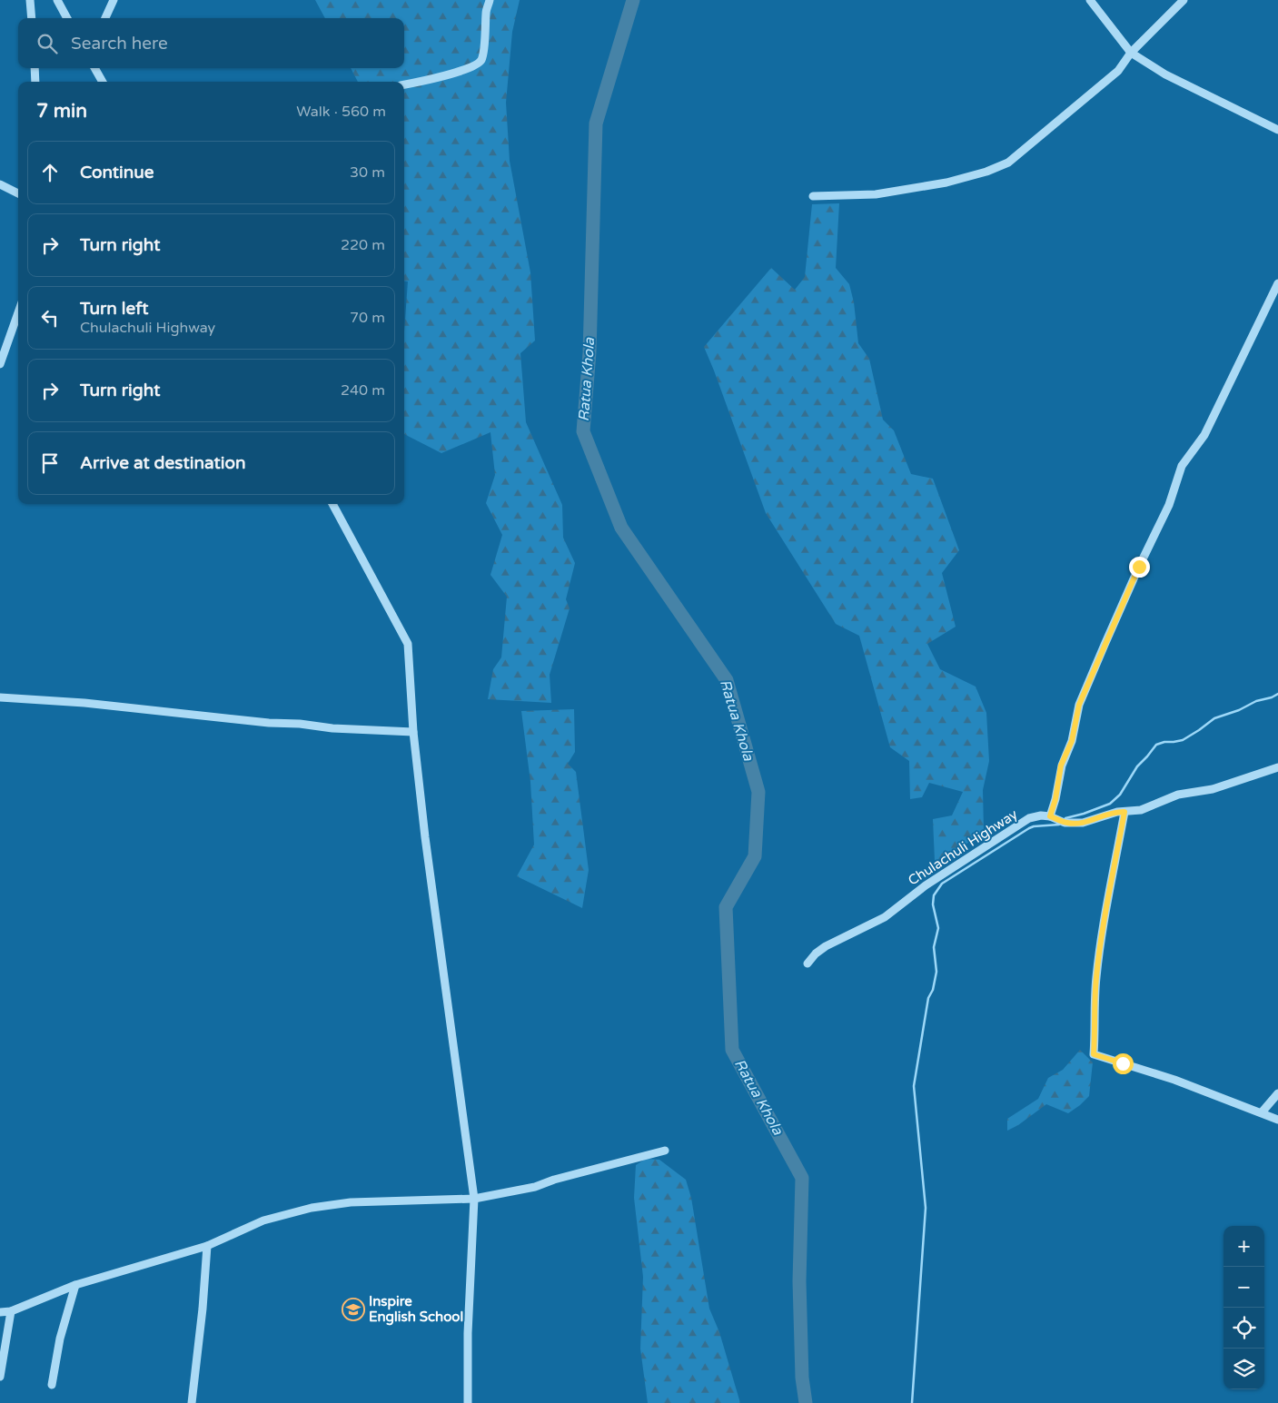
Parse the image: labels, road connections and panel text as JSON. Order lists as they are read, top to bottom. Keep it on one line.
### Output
{"streets":{"street":["Chulachuli Highway"]},"water":["Ratua Khola"],"places":{"school or university":["Inspire English School"]},"page":{"search":"Search here","heading":["7 min","Walk · 560 m"],"list":[["Continue","30 m"],["Turn right","220 m"],["Turn left","Chulachuli Highway","70 m"],["Turn right","240 m"],"Arrive at destination"],"map_buttons":["+","−"]}}
